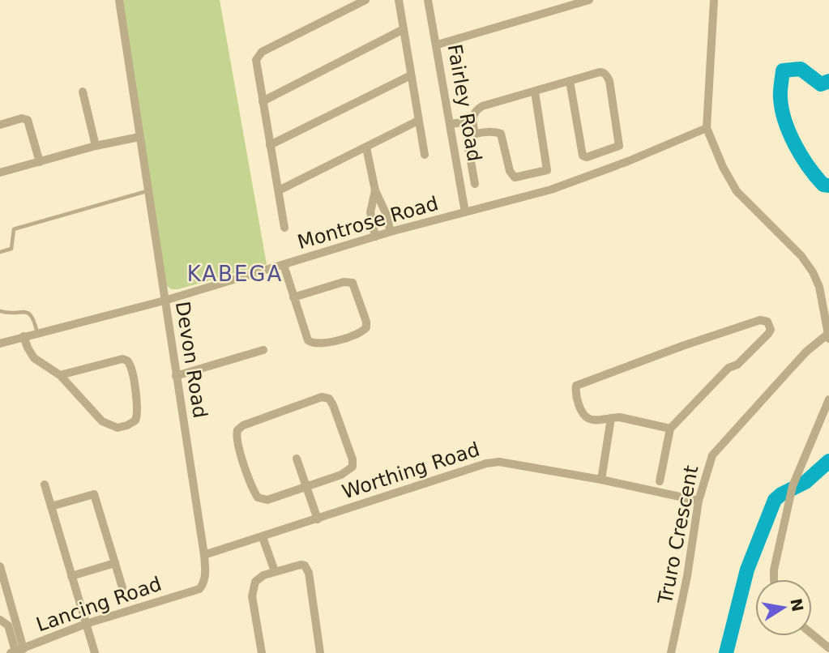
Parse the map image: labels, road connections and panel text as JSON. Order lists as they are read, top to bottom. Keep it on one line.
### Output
{"streets":{"street":["Fairley Road","Montrose Road","Devon Road","Worthing Road","Truro Crescent","Lancing Road"]},"crossings":[["Fairley Road","Montrose Road"],["Montrose Road","Devon Road"],["Devon Road","Worthing Road"],["Devon Road","Lancing Road"],["Worthing Road","Truro Crescent"]],"districts":["KABEGA"],"north":"right"}
